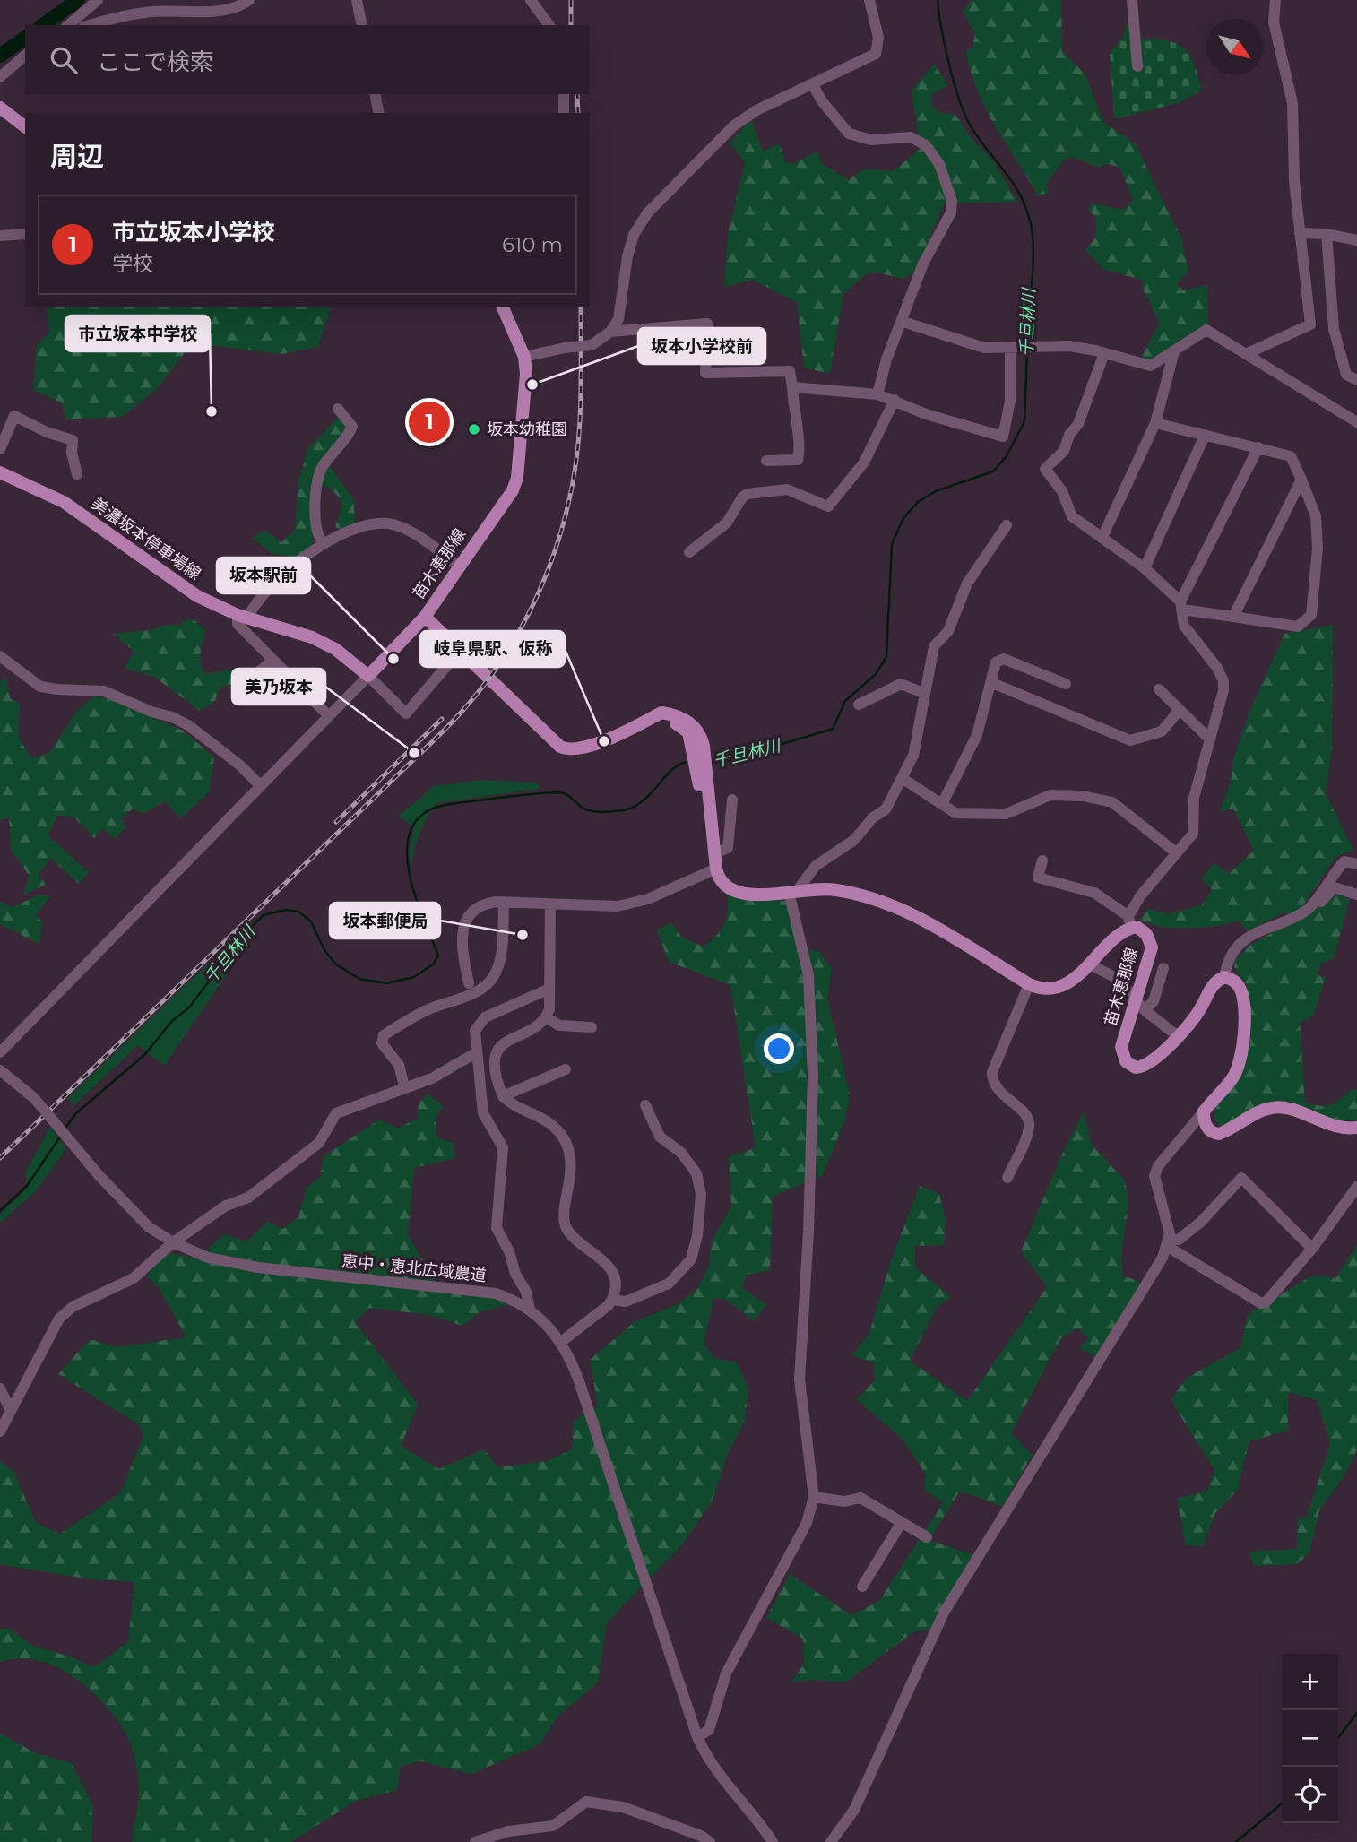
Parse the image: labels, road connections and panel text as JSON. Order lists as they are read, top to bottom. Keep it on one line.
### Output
{"streets":{"main road":["美濃坂本停車場線","苗木恵那線"],"street":["恵中・恵北広域農道"]},"water":["千旦林川"],"places":["坂本小学校前","市立坂本中学校","坂本幼稚園","坂本駅前","岐阜県駅、仮称","美乃坂本","坂本郵便局"],"north":"bottom right","page":{"search":"ここで検索","heading":"周辺","list":[{"mark":"1","name":"市立坂本小学校","note":"学校","value":"610 m"}],"pins":"1","map_buttons":["+","−"]}}
